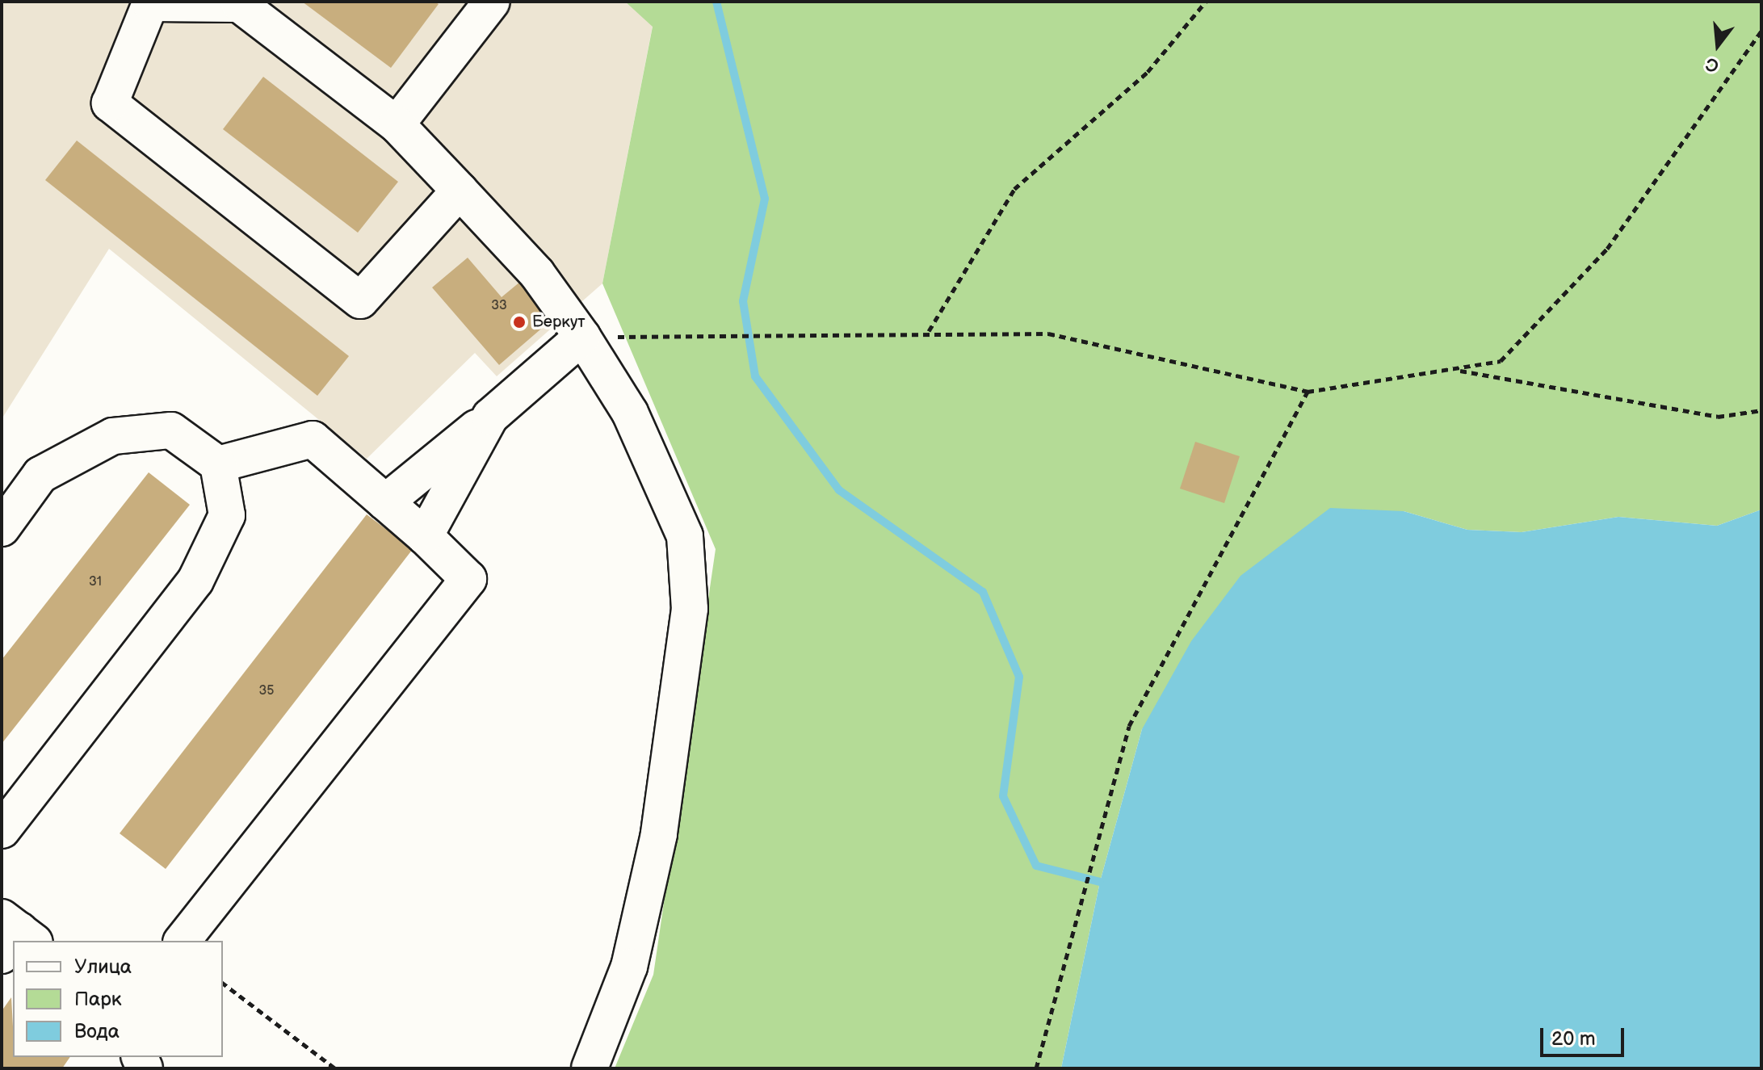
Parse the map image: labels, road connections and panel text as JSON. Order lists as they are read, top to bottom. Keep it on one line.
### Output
{"places":["Беркут"],"house_numbers":["33","31","35"],"legend":["Улица","Парк","Вода"],"scale_bar":"20 m","north":"bottom"}
